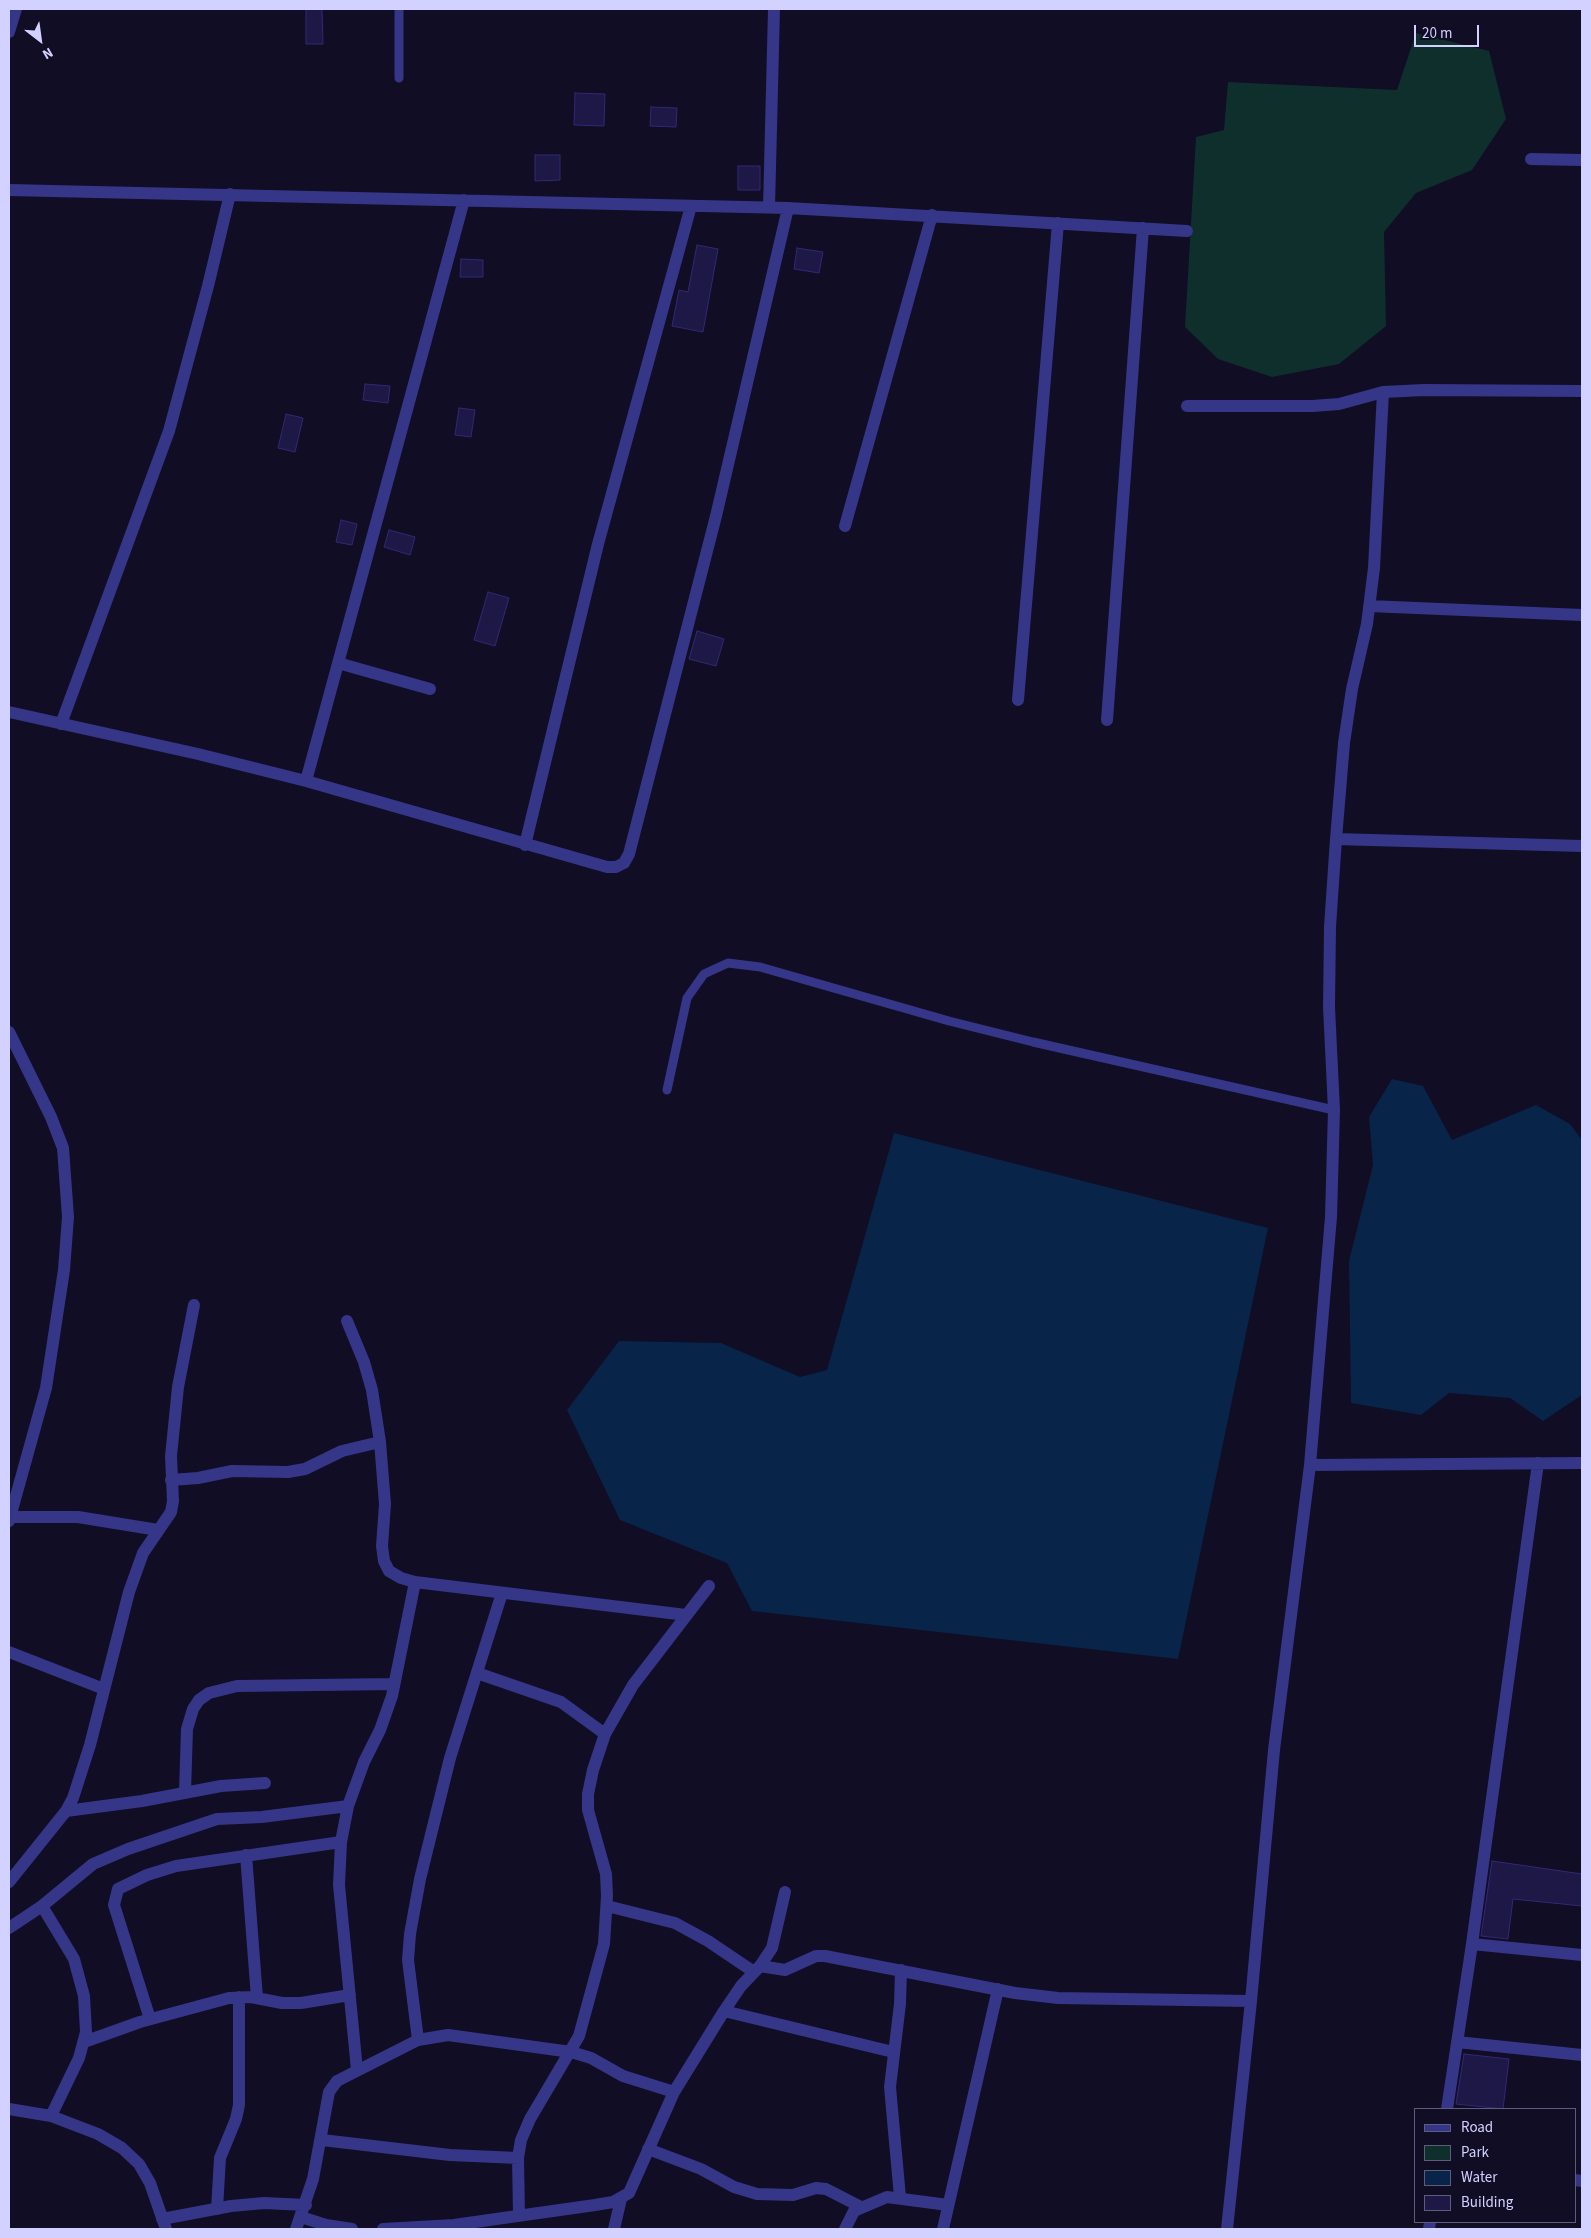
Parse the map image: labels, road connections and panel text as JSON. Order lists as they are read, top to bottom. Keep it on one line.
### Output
{"legend":["Road","Park","Water","Building"],"scale_bar":"20 m","north":"bottom right"}
